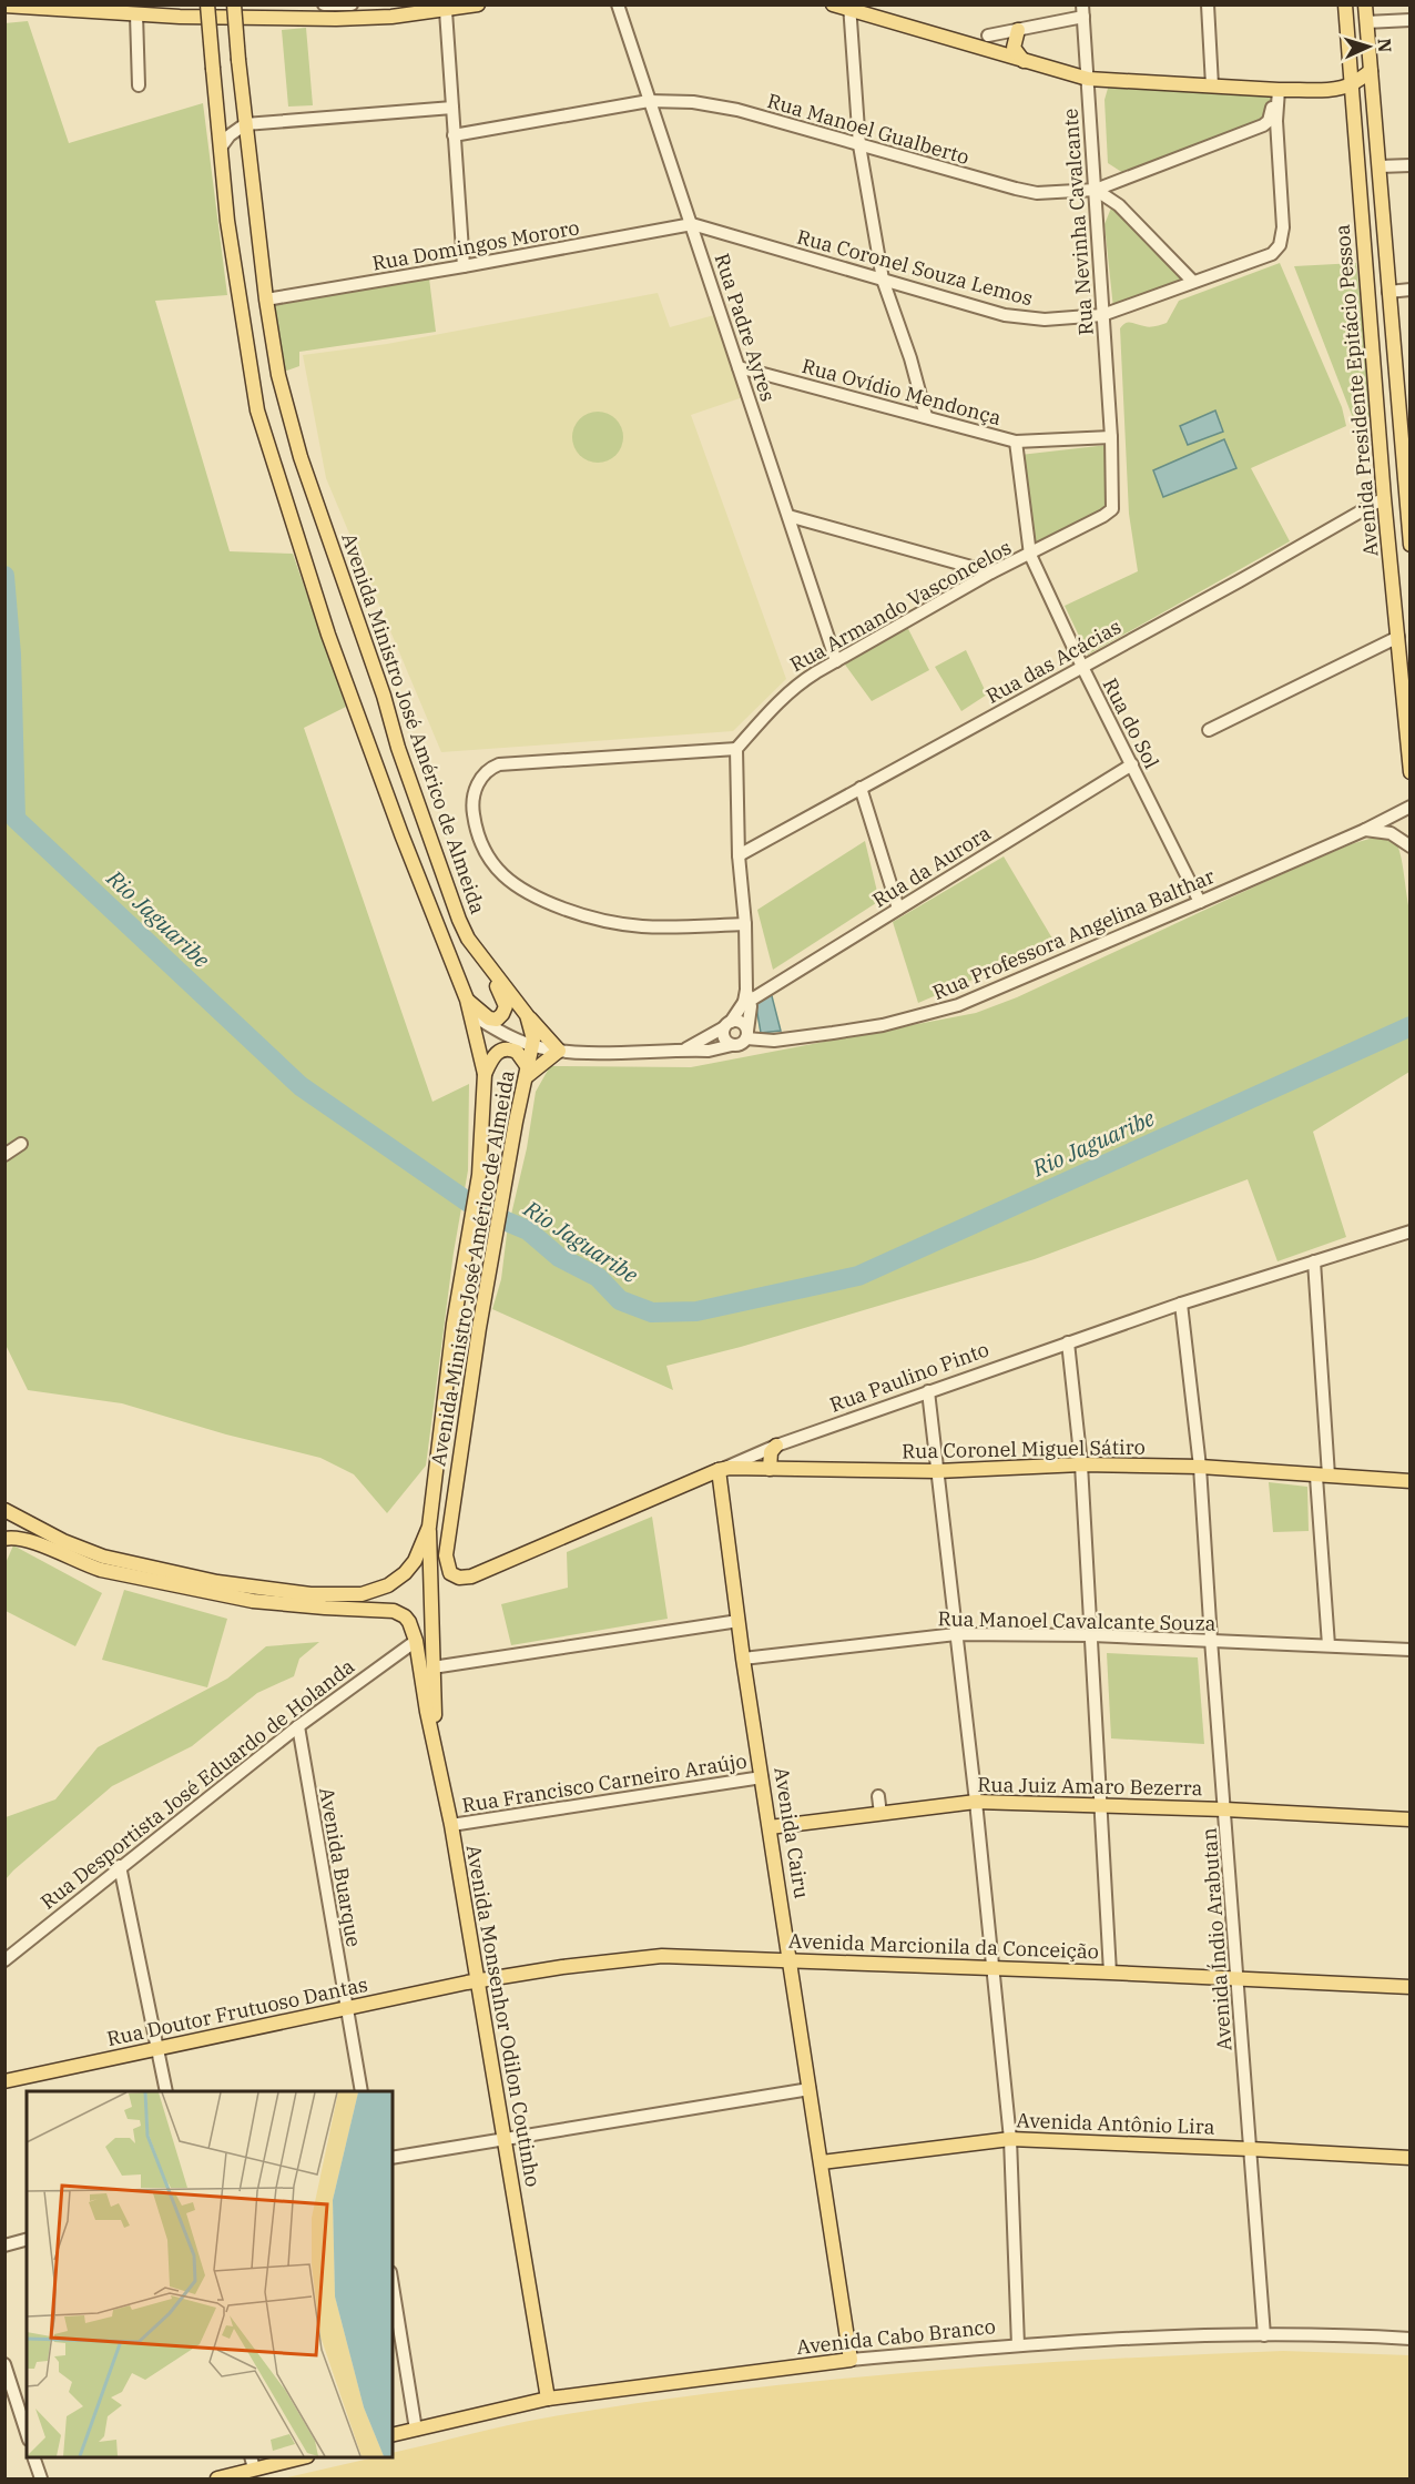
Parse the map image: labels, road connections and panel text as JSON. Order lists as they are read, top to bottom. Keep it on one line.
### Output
{"streets":{"main road":["Avenida Presidente Epitácio Pessoa","Avenida Ministro José Américo de Almeida","Rua Paulino Pinto","Rua Coronel Miguel Sátiro","Rua Juiz Amaro Bezerra","Avenida Cairu","Avenida Marcionila da Conceição","Rua Doutor Frutuoso Dantas","Avenida Monsenhor Odilon Coutinho","Avenida Antônio Lira","Avenida Cabo Branco"],"street":["Rua Manoel Gualberto","Rua Nevinha Cavalcante","Rua Domingos Mororo","Rua Coronel Souza Lemos","Rua Padre Ayres","Rua Ovídio Mendonça","Rua Armando Vasconcelos","Rua das Acácias","Rua do Sol","Rua da Aurora","Rua Professora Angelina Balthar","Rua Manoel Cavalcante Souza","Rua Francisco Carneiro Araújo","Rua Desportista José Eduardo de Holanda","Avenida Buarque","Avenida Índio Arabutan"]},"crossings":[["Rua Manoel Gualberto","Rua Nevinha Cavalcante"],["Rua Manoel Gualberto","Rua Padre Ayres"],["Rua Nevinha Cavalcante","Rua Coronel Souza Lemos"],["Rua Nevinha Cavalcante","Rua Ovídio Mendonça"],["Rua Nevinha Cavalcante","Rua Armando Vasconcelos"],["Rua Nevinha Cavalcante","Rua do Sol"],["Rua Domingos Mororo","Rua Coronel Souza Lemos"],["Rua Domingos Mororo","Rua Padre Ayres"],["Rua Domingos Mororo","Avenida Ministro José Américo de Almeida"],["Rua Coronel Souza Lemos","Rua Padre Ayres"],["Rua Padre Ayres","Rua Ovídio Mendonça"],["Rua Padre Ayres","Rua Armando Vasconcelos"],["Avenida Presidente Epitácio Pessoa","Rua das Acácias"],["Rua Ovídio Mendonça","Rua do Sol"],["Rua Armando Vasconcelos","Rua do Sol"],["Rua das Acácias","Rua do Sol"],["Avenida Ministro José Américo de Almeida","Rua Paulino Pinto"],["Rua do Sol","Rua da Aurora"],["Rua do Sol","Rua Professora Angelina Balthar"],["Rua Paulino Pinto","Rua Coronel Miguel Sátiro"],["Rua Paulino Pinto","Avenida Cairu"],["Rua Paulino Pinto","Avenida Índio Arabutan"],["Rua Coronel Miguel Sátiro","Avenida Cairu"],["Rua Coronel Miguel Sátiro","Avenida Índio Arabutan"],["Rua Manoel Cavalcante Souza","Avenida Cairu"],["Rua Manoel Cavalcante Souza","Avenida Índio Arabutan"],["Rua Francisco Carneiro Araújo","Avenida Cairu"],["Rua Francisco Carneiro Araújo","Avenida Monsenhor Odilon Coutinho"],["Rua Desportista José Eduardo de Holanda","Avenida Buarque"],["Rua Desportista José Eduardo de Holanda","Avenida Monsenhor Odilon Coutinho"],["Rua Juiz Amaro Bezerra","Avenida Cairu"],["Rua Juiz Amaro Bezerra","Avenida Índio Arabutan"],["Avenida Cairu","Avenida Marcionila da Conceição"],["Avenida Cairu","Avenida Antônio Lira"],["Avenida Cairu","Avenida Cabo Branco"],["Avenida Buarque","Rua Doutor Frutuoso Dantas"],["Avenida Índio Arabutan","Avenida Marcionila da Conceição"],["Avenida Índio Arabutan","Avenida Antônio Lira"],["Avenida Índio Arabutan","Avenida Cabo Branco"],["Avenida Marcionila da Conceição","Rua Doutor Frutuoso Dantas"],["Avenida Marcionila da Conceição","Avenida Monsenhor Odilon Coutinho"],["Rua Doutor Frutuoso Dantas","Avenida Monsenhor Odilon Coutinho"],["Avenida Monsenhor Odilon Coutinho","Avenida Cabo Branco"]],"water":["Rio Jaguaribe"],"north":"right"}
